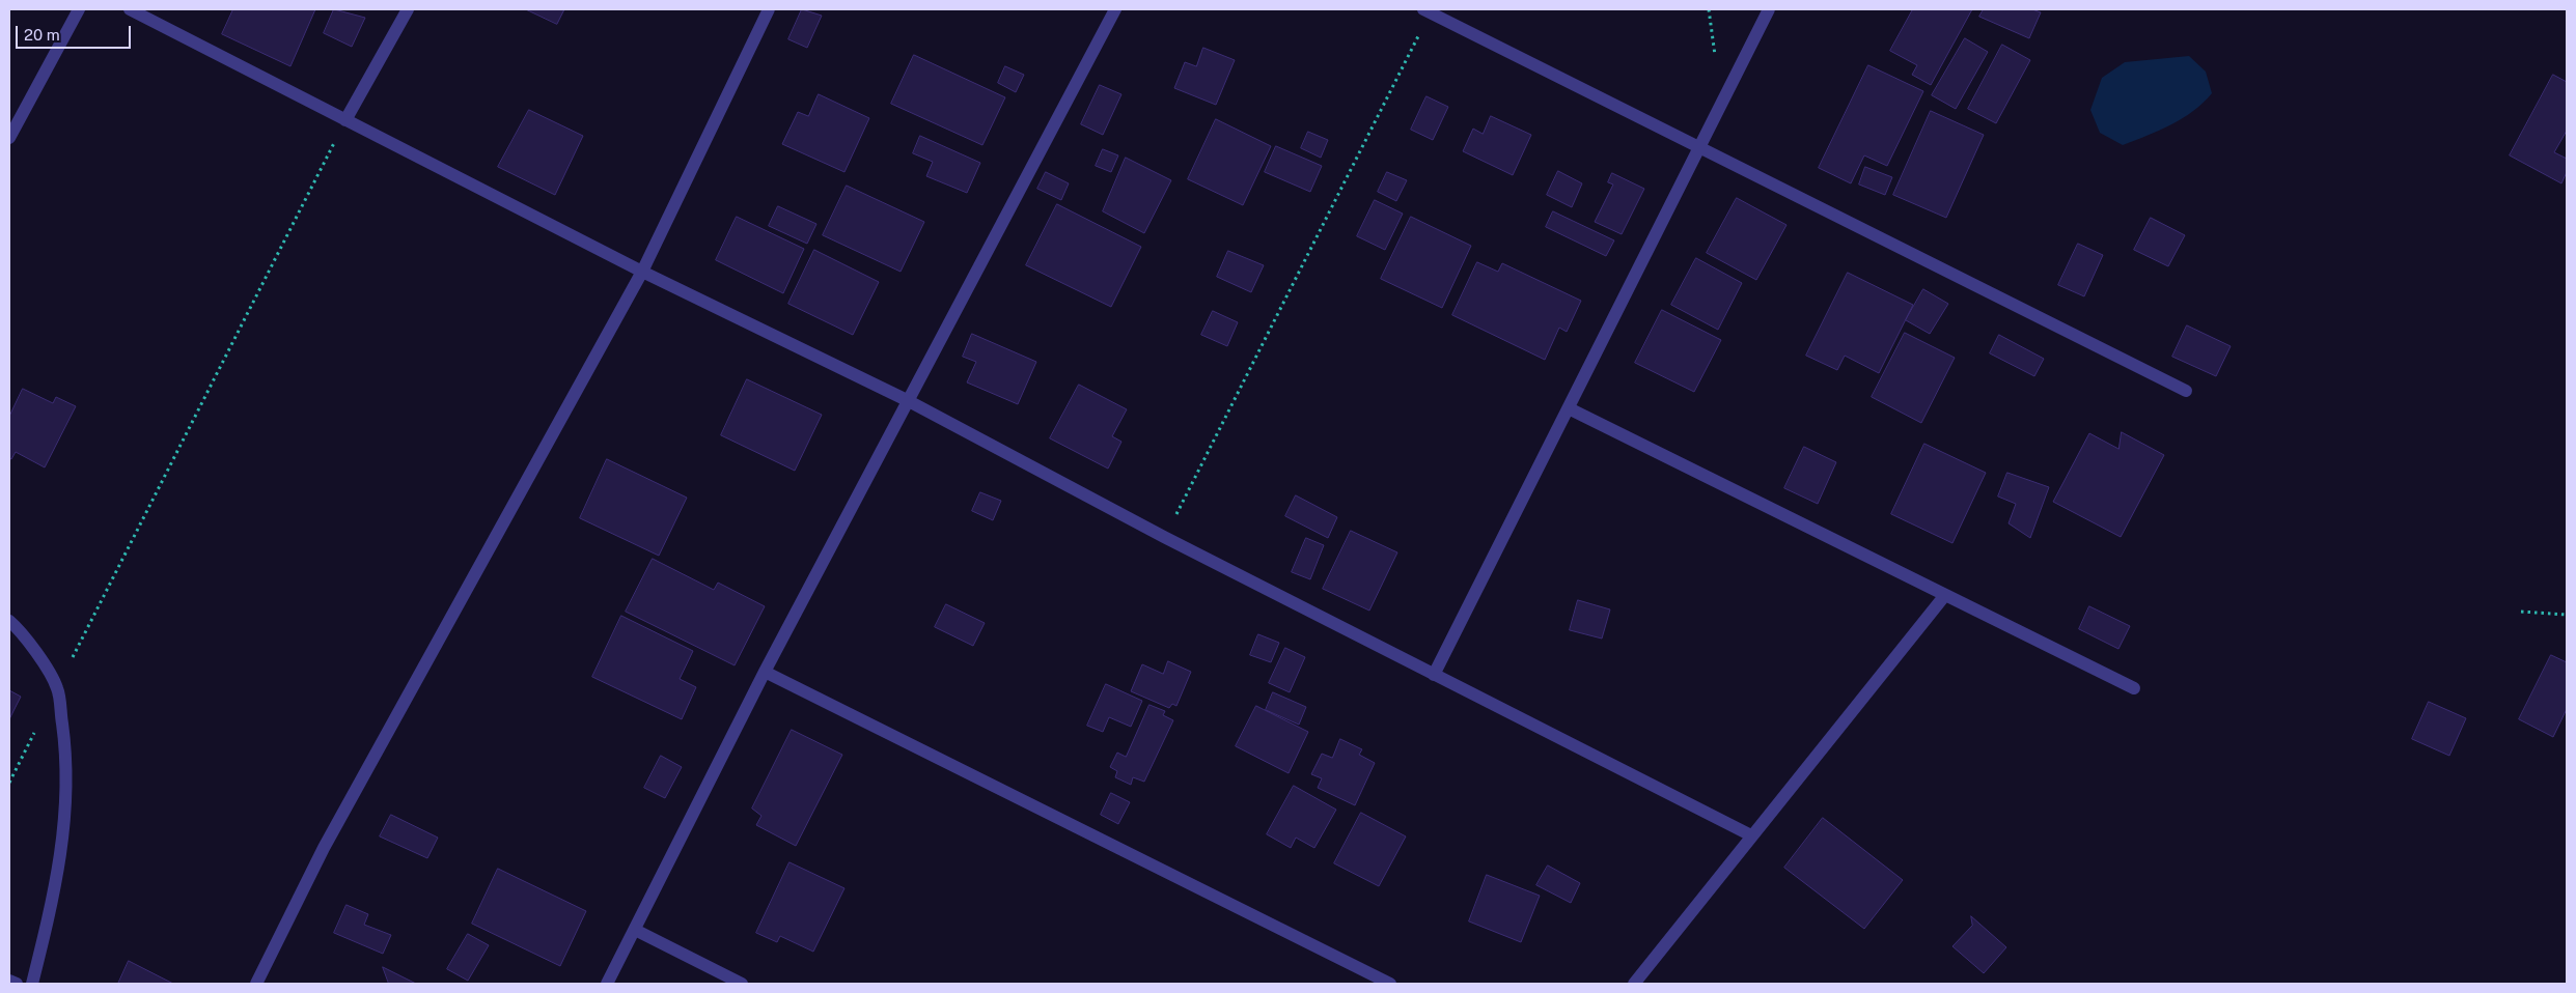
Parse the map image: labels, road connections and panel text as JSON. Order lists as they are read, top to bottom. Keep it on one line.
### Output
{"scale_bar":"20 m"}
